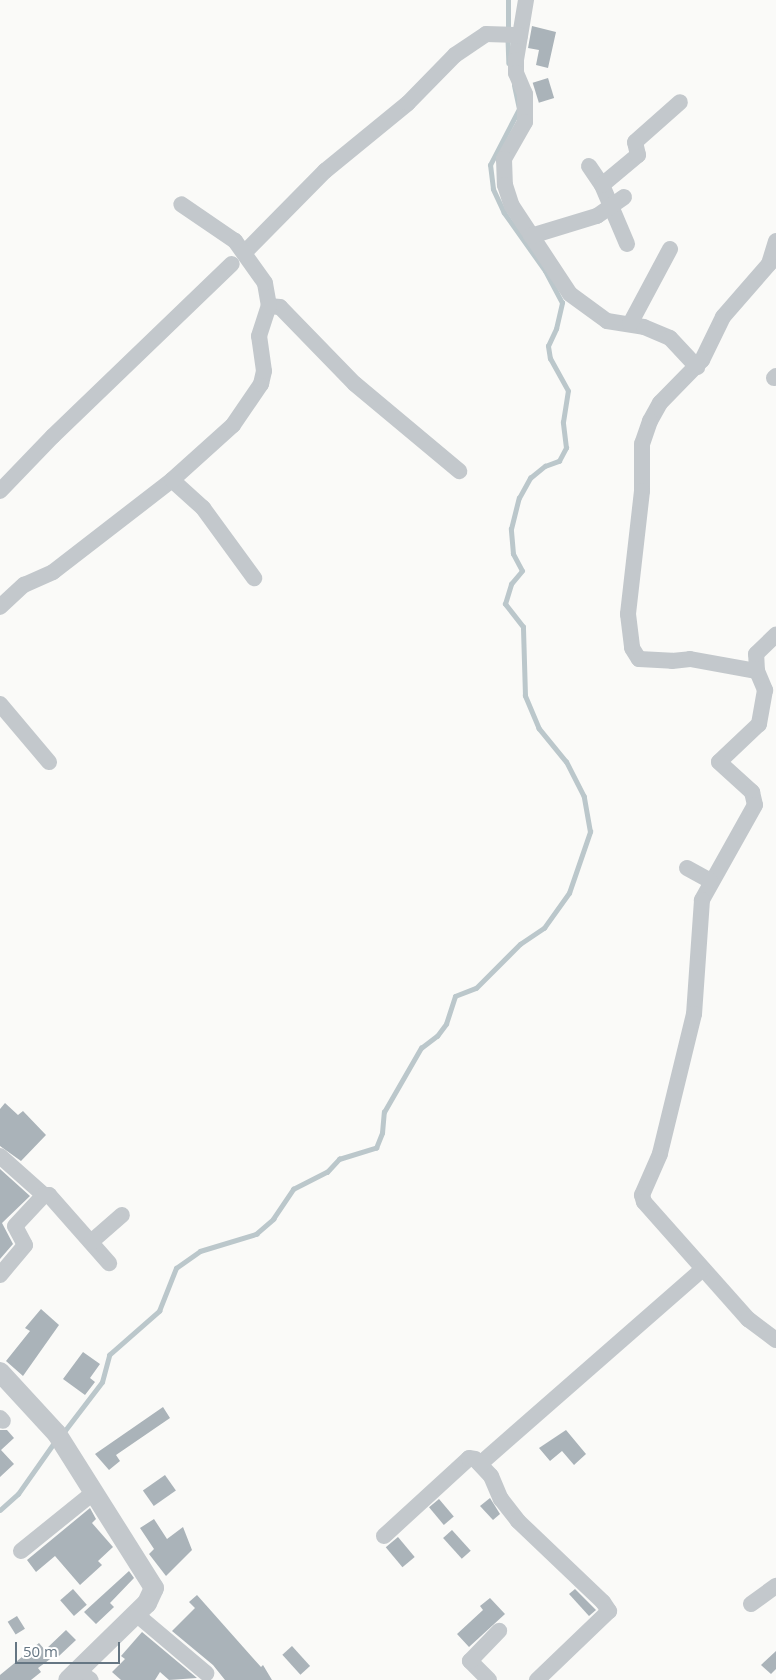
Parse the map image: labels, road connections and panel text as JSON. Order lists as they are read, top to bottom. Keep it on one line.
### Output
{"scale_bar":"50 m"}
